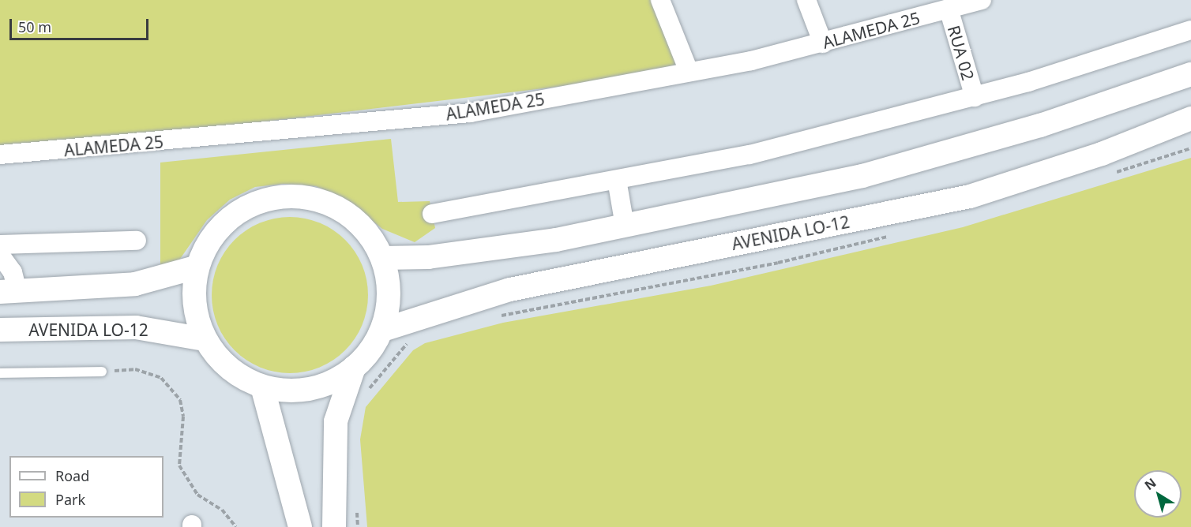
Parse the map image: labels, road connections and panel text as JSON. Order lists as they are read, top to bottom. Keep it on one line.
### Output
{"streets":{"street":["ALAMEDA 25","RUA 02","AVENIDA LO-12"]},"crossings":[["ALAMEDA 25","RUA 02"]],"legend":["Road","Park"],"scale_bar":"50 m","north":"top left"}
